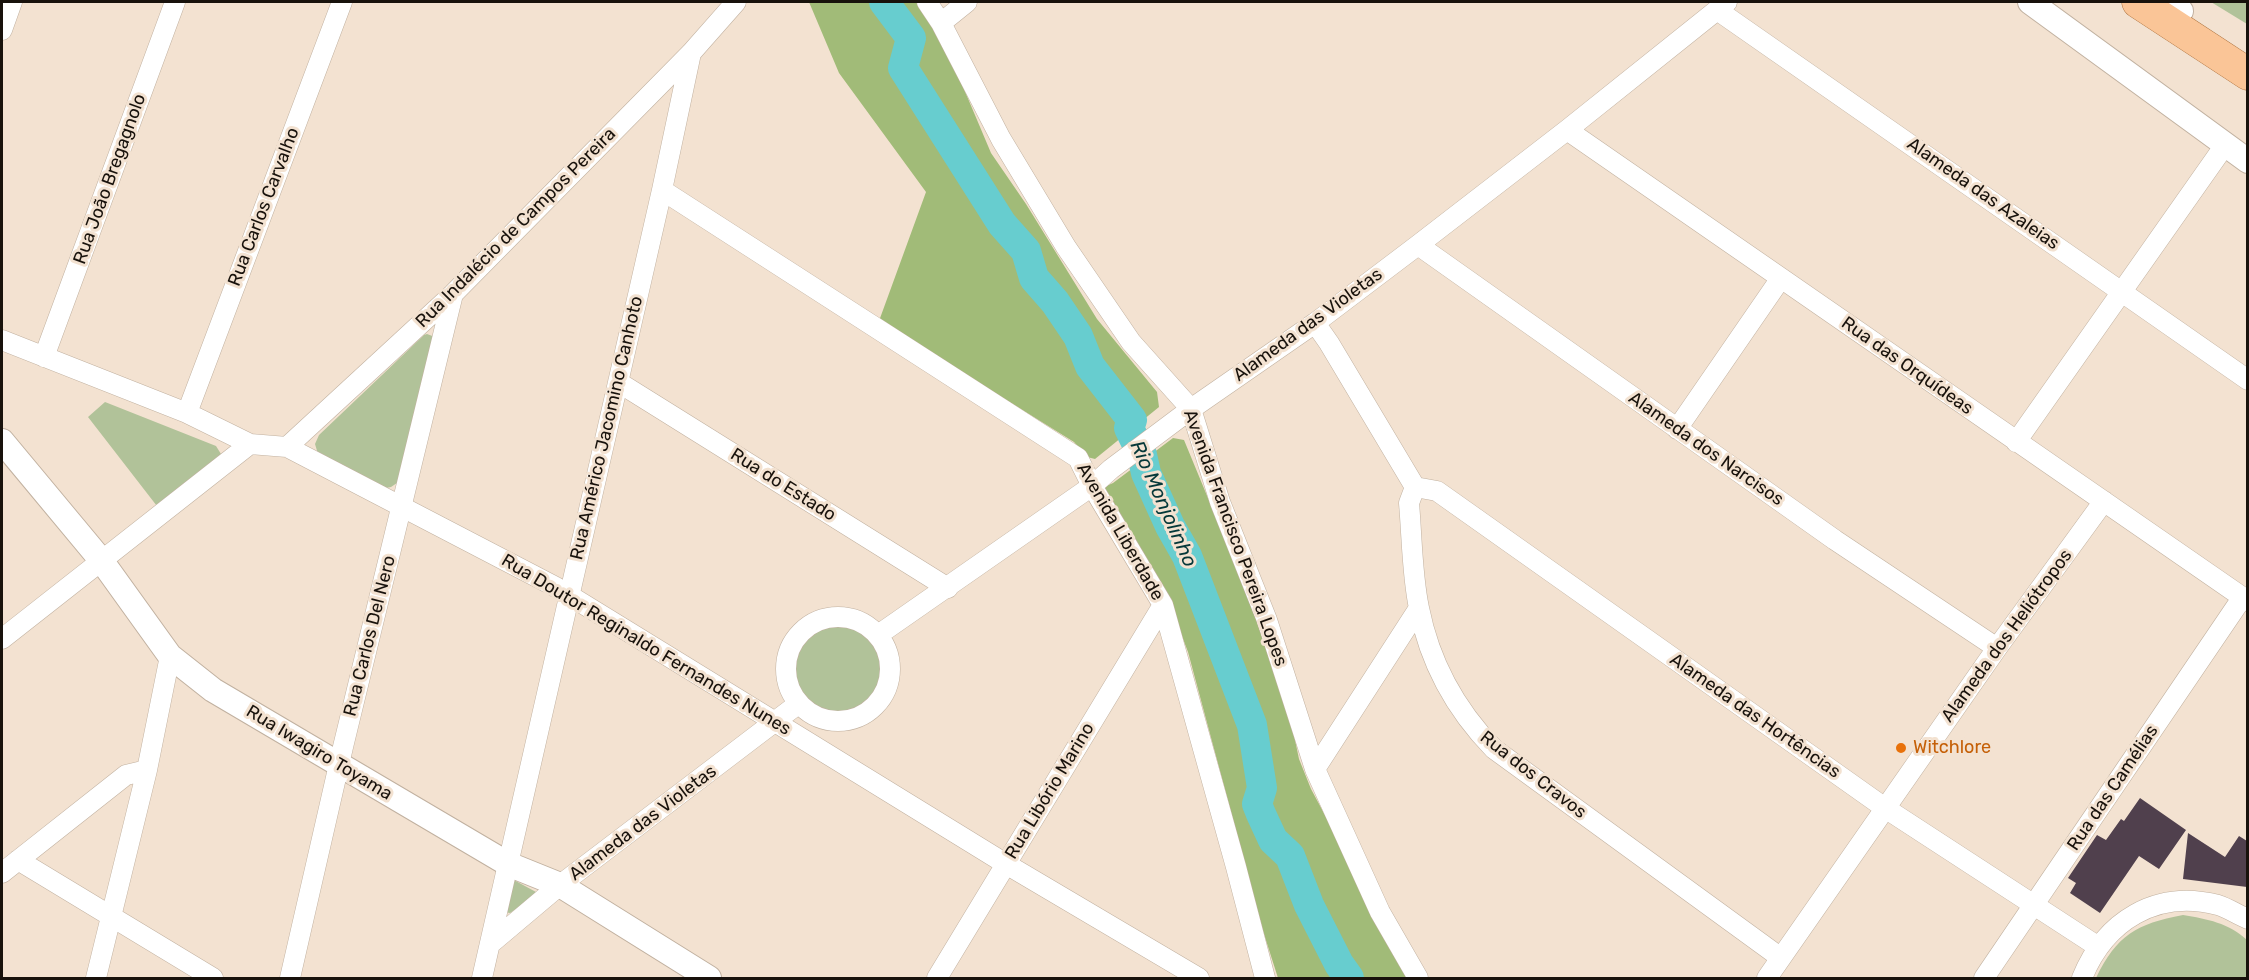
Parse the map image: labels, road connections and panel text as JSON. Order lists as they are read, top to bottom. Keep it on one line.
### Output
{"streets":{"street":["Rua João Bregagnolo","Alameda das Azaleias","Rua Carlos Carvalho","Rua Indalécio de Campos Pereira","Alameda das Violetas","Rua das Orquídeas","Rua Américo Jacomino Canhoto","Alameda dos Narcisos","Rua do Estado","Avenida Liberdade","Avenida Francisco Pereira Lopes","Rua Carlos Del Nero","Alameda dos Heliótropos","Rua Doutor Reginaldo Fernandes Nunes","Alameda das Hortências","Rua Iwagiro Toyama","Rua dos Cravos","Rua das Camélias","Rua Libório Marino"]},"crossings":[["Rua João Bregagnolo","Rua Doutor Reginaldo Fernandes Nunes"],["Alameda das Azaleias","Alameda das Violetas"],["Rua Carlos Carvalho","Rua Doutor Reginaldo Fernandes Nunes"],["Rua Indalécio de Campos Pereira","Rua Américo Jacomino Canhoto"],["Rua Indalécio de Campos Pereira","Rua Carlos Del Nero"],["Rua Indalécio de Campos Pereira","Rua Doutor Reginaldo Fernandes Nunes"],["Alameda das Violetas","Rua das Orquídeas"],["Alameda das Violetas","Rua Américo Jacomino Canhoto"],["Alameda das Violetas","Alameda dos Narcisos"],["Alameda das Violetas","Rua do Estado"],["Alameda das Violetas","Avenida Liberdade"],["Alameda das Violetas","Avenida Francisco Pereira Lopes"],["Alameda das Violetas","Rua Doutor Reginaldo Fernandes Nunes"],["Alameda das Violetas","Rua Iwagiro Toyama"],["Rua das Orquídeas","Alameda dos Heliótropos"],["Rua das Orquídeas","Rua das Camélias"],["Rua Américo Jacomino Canhoto","Rua do Estado"],["Rua Américo Jacomino Canhoto","Avenida Liberdade"],["Rua Américo Jacomino Canhoto","Rua Doutor Reginaldo Fernandes Nunes"],["Rua Américo Jacomino Canhoto","Rua Iwagiro Toyama"],["Alameda dos Narcisos","Alameda dos Heliótropos"],["Avenida Liberdade","Rua Libório Marino"],["Rua Carlos Del Nero","Rua Doutor Reginaldo Fernandes Nunes"],["Rua Carlos Del Nero","Rua Iwagiro Toyama"],["Alameda dos Heliótropos","Alameda das Hortências"],["Alameda dos Heliótropos","Rua dos Cravos"],["Rua Doutor Reginaldo Fernandes Nunes","Rua Libório Marino"],["Alameda das Hortências","Rua dos Cravos"],["Alameda das Hortências","Rua das Camélias"]],"water":["Rio Monjolinho"],"places":["Witchlore"]}
